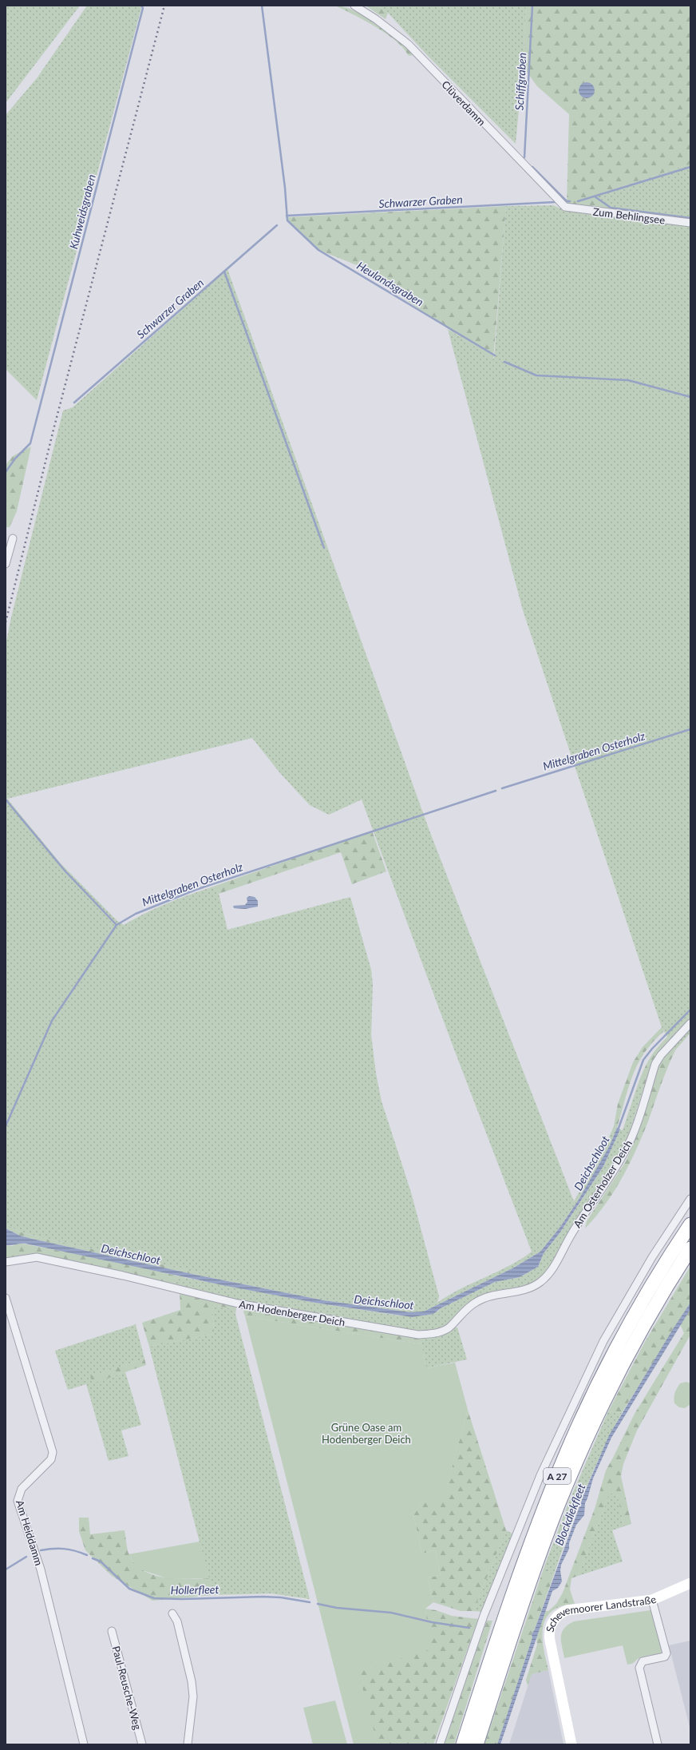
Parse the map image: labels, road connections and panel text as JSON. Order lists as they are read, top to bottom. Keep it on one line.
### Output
{"streets":{"highway":["A 27"],"street":["Clüverdamm","Zum Behlingsee","Am Osterholzer Deich","Am Hodenberger Deich","Am Heiddamm","Schevemoorer Landstraße","Paul-Reusche-Weg"]},"crossings":[["Clüverdamm","Zum Behlingsee"],["Am Osterholzer Deich","Am Hodenberger Deich"]],"water":["Schiffgraben","Schwarzer Graben","Kuhweidsgraben","Heulandsgraben","Mittelgraben Osterholz","Deichschloot","Blockdiekfleet","Hollerfleet"],"parks":["Grüne Oase am Hodenberger Deich"]}
